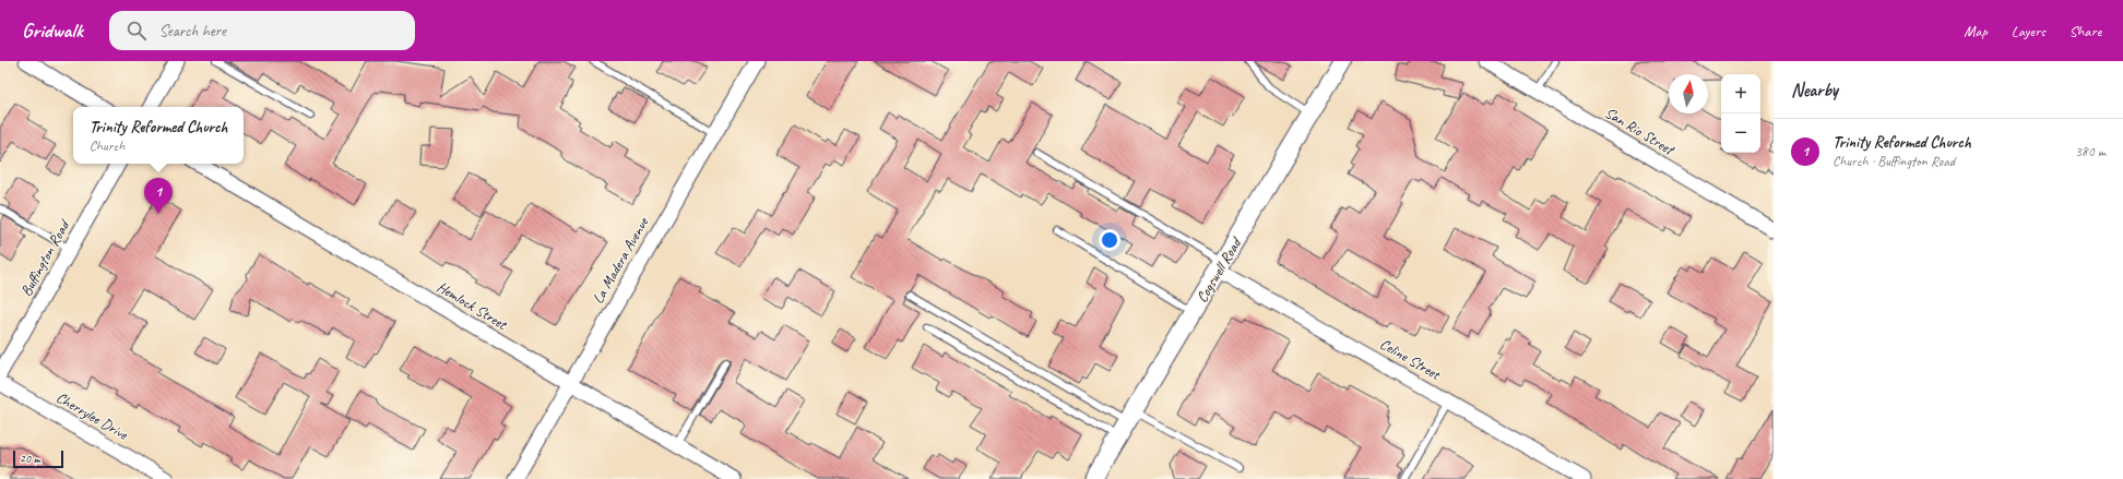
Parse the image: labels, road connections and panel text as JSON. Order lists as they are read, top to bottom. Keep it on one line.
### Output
{"streets":{"street":["San Rio Street","Buffington Road","La Madera Avenue","Cogswell Road","Hemlock Street","Celine Street","Cherrylee Drive"]},"crossings":[["La Madera Avenue","Hemlock Street"],["Cogswell Road","Celine Street"]],"scale_bar":"20 m","north":"top","page":{"header":"Gridwalk","search":"Search here","nav":["Map","Layers","Share"],"heading":"Nearby","map_buttons":["+","−"],"popup":["Trinity Reformed Church","Church"],"list":[{"mark":"1","name":"Trinity Reformed Church","note":"Church · Buffington Road","value":"380 m"}],"pins":"1","scale":"20 m"}}
